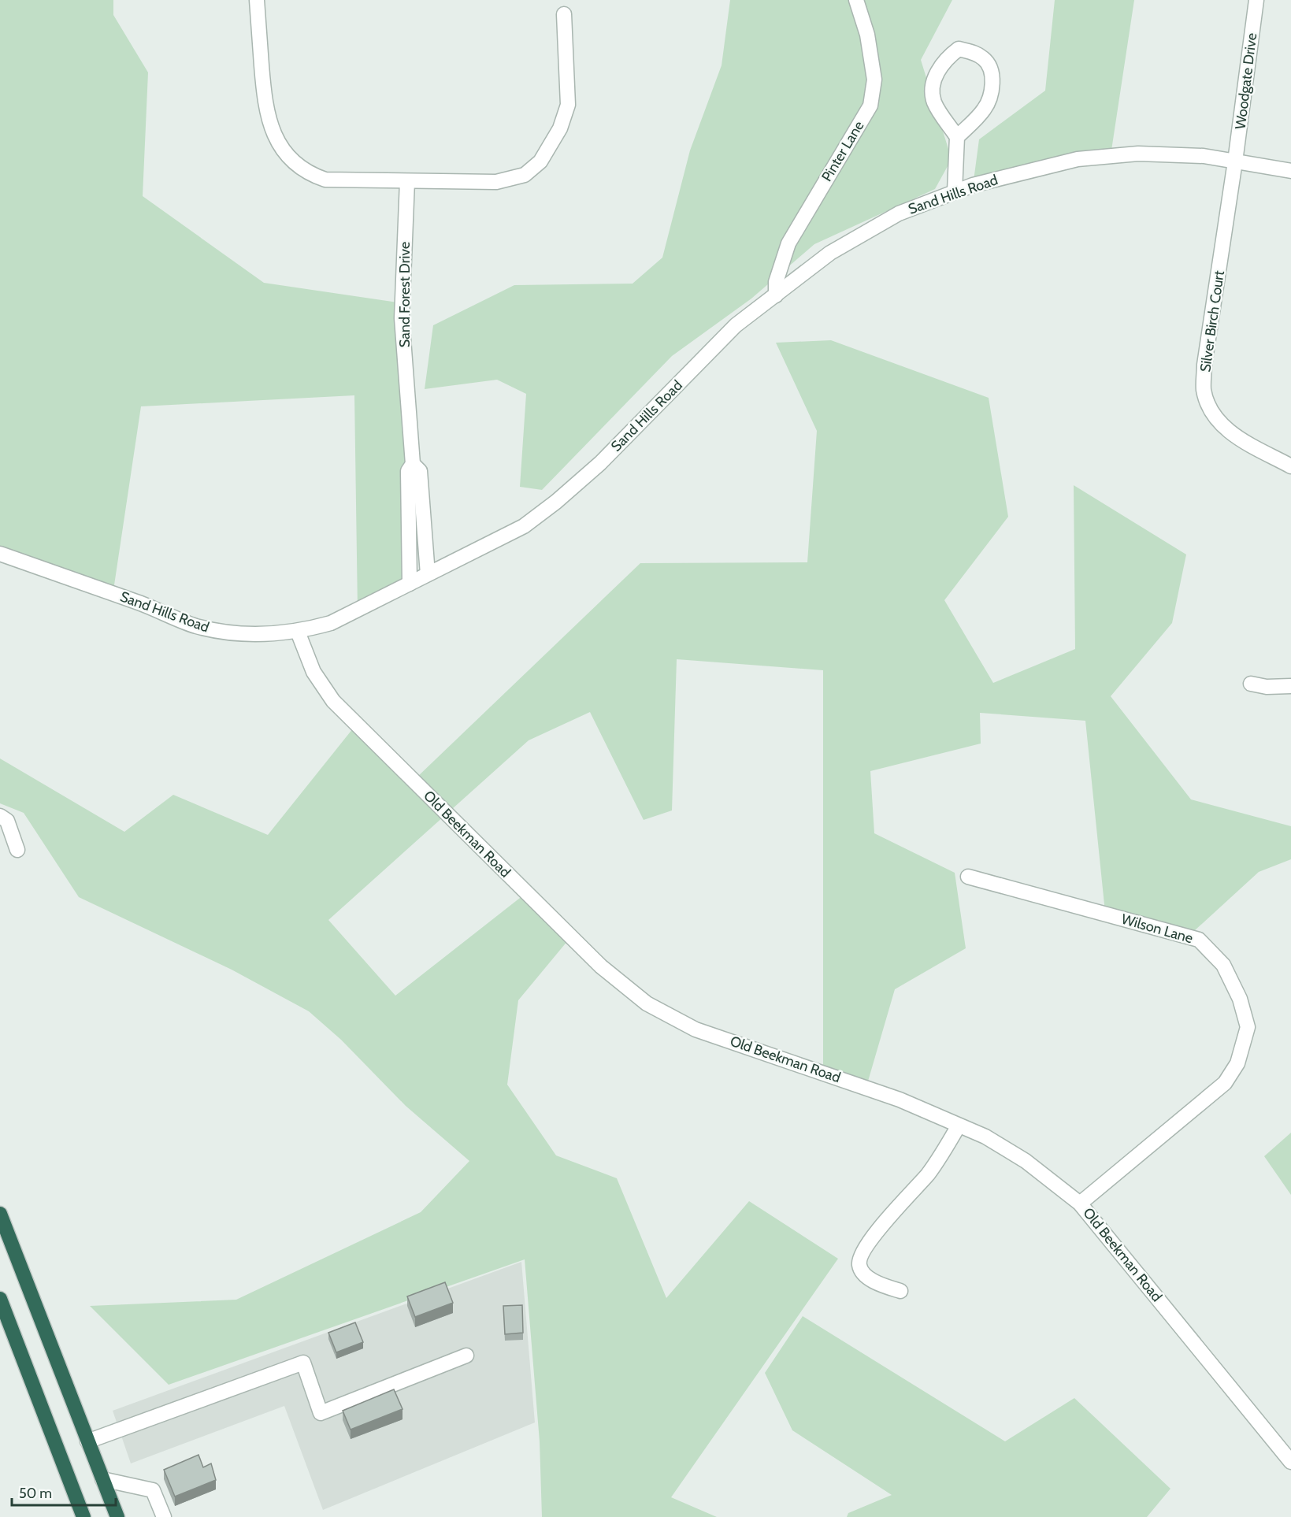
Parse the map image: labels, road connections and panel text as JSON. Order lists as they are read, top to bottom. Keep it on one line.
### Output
{"streets":{"street":["Woodgate Drive","Pinter Lane","Sand Hills Road","Sand Forest Drive","Silver Birch Court","Old Beekman Road","Wilson Lane"]},"crossings":[["Woodgate Drive","Sand Hills Road"],["Woodgate Drive","Silver Birch Court"],["Pinter Lane","Sand Hills Road"],["Sand Hills Road","Sand Forest Drive"],["Sand Hills Road","Silver Birch Court"],["Sand Hills Road","Old Beekman Road"],["Old Beekman Road","Wilson Lane"]],"scale_bar":"50 m"}
